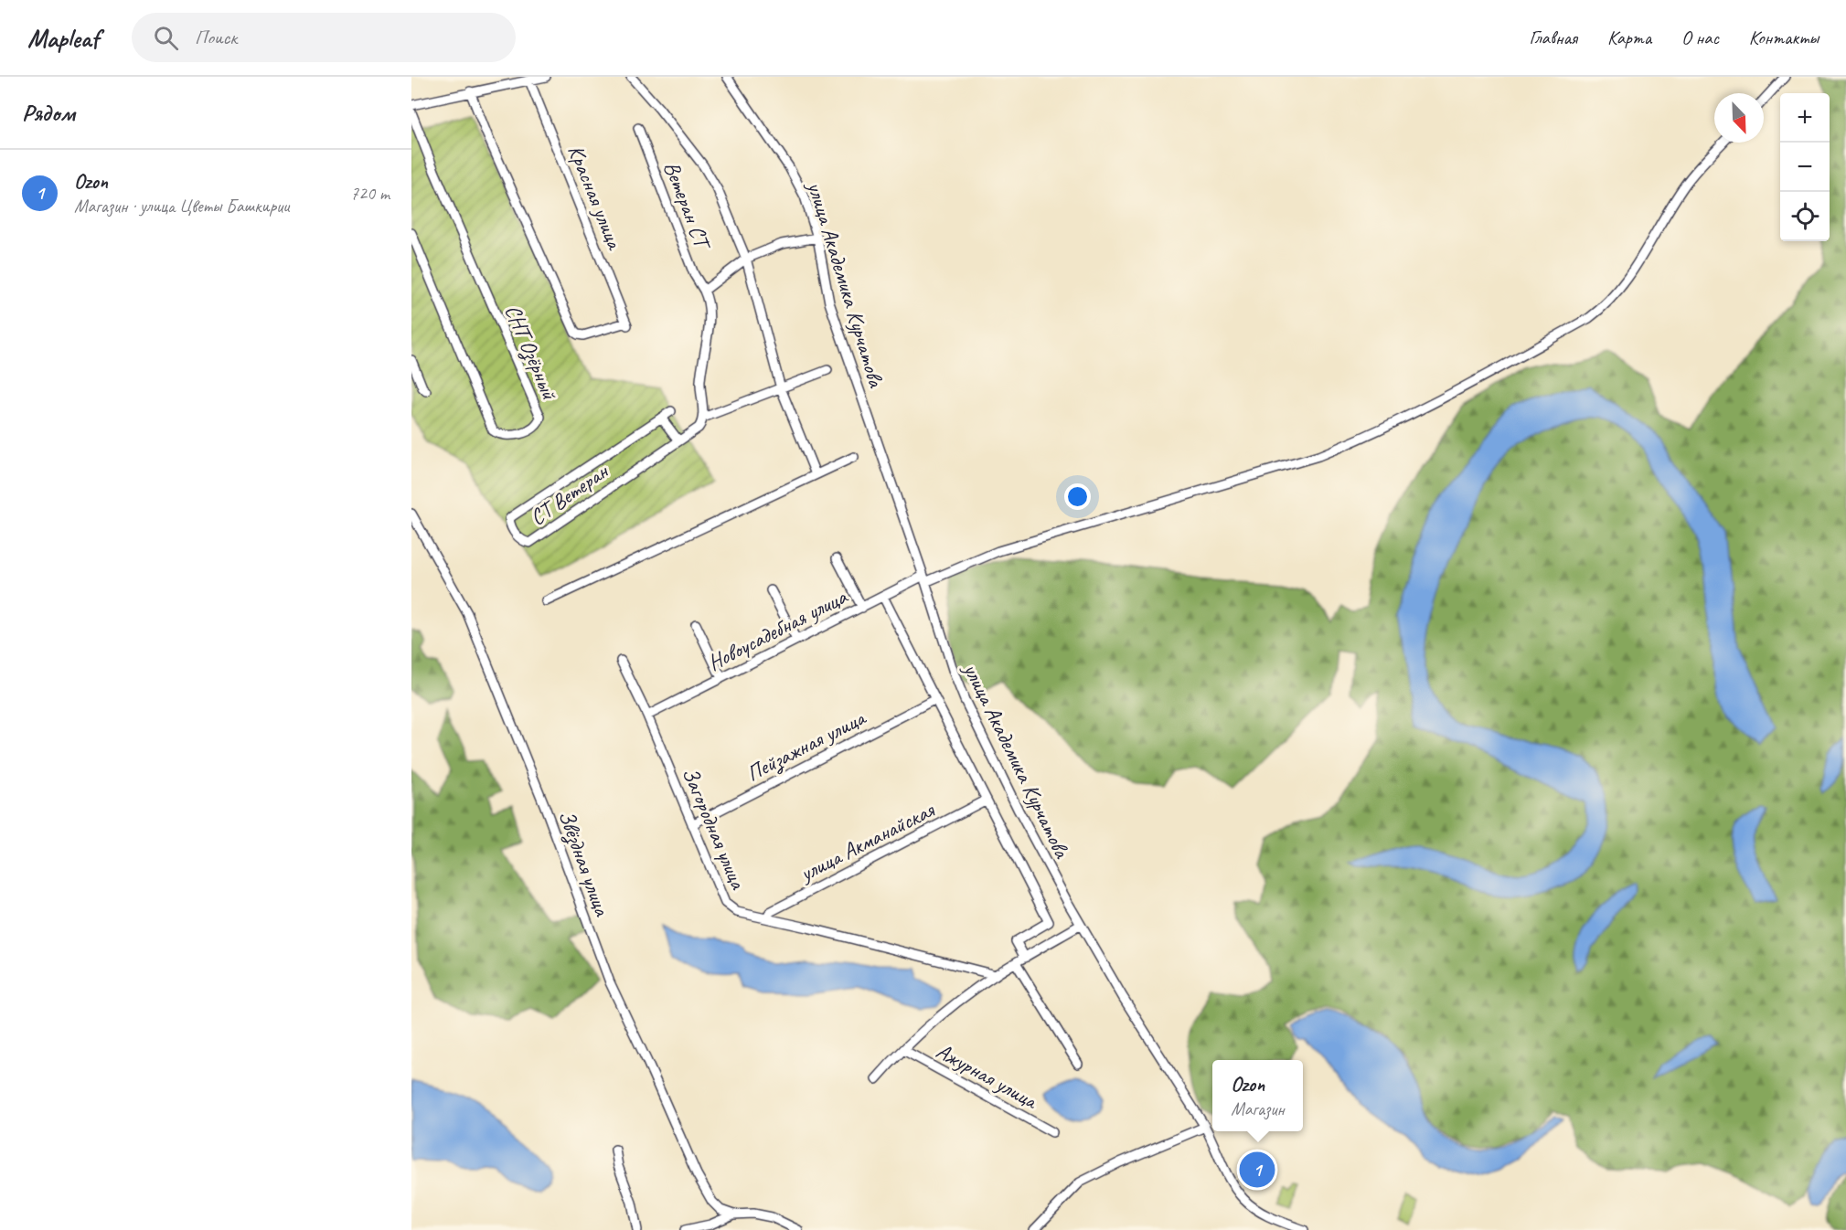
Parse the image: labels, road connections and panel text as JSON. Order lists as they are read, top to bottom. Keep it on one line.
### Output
{"streets":{"street":["Красная улица","Ветеран СТ","улица Академика Курчатова","СНТ Озёрный","СТ Ветеран","Новоусадебная улица","Пейзажная улица","Загородная улица","улица Акманайская","Звёздная улица","Ажурная улица"]},"crossings":[["Ветеран СТ","СТ Ветеран"],["улица Академика Курчатова","Новоусадебная улица"],["Новоусадебная улица","Загородная улица"],["Пейзажная улица","Загородная улица"],["Загородная улица","улица Акманайская"]],"north":"bottom right","page":{"header":"Mapleaf","search":"Поиск","nav":["Главная","Карта","О нас","Контакты"],"heading":"Рядом","map_buttons":["+","−"],"list":[{"mark":"1","name":"Ozon","note":"Магазин · улица Цветы Башкирии","value":"720 m"}],"popup":["Ozon","Магазин"],"pins":"1"}}
